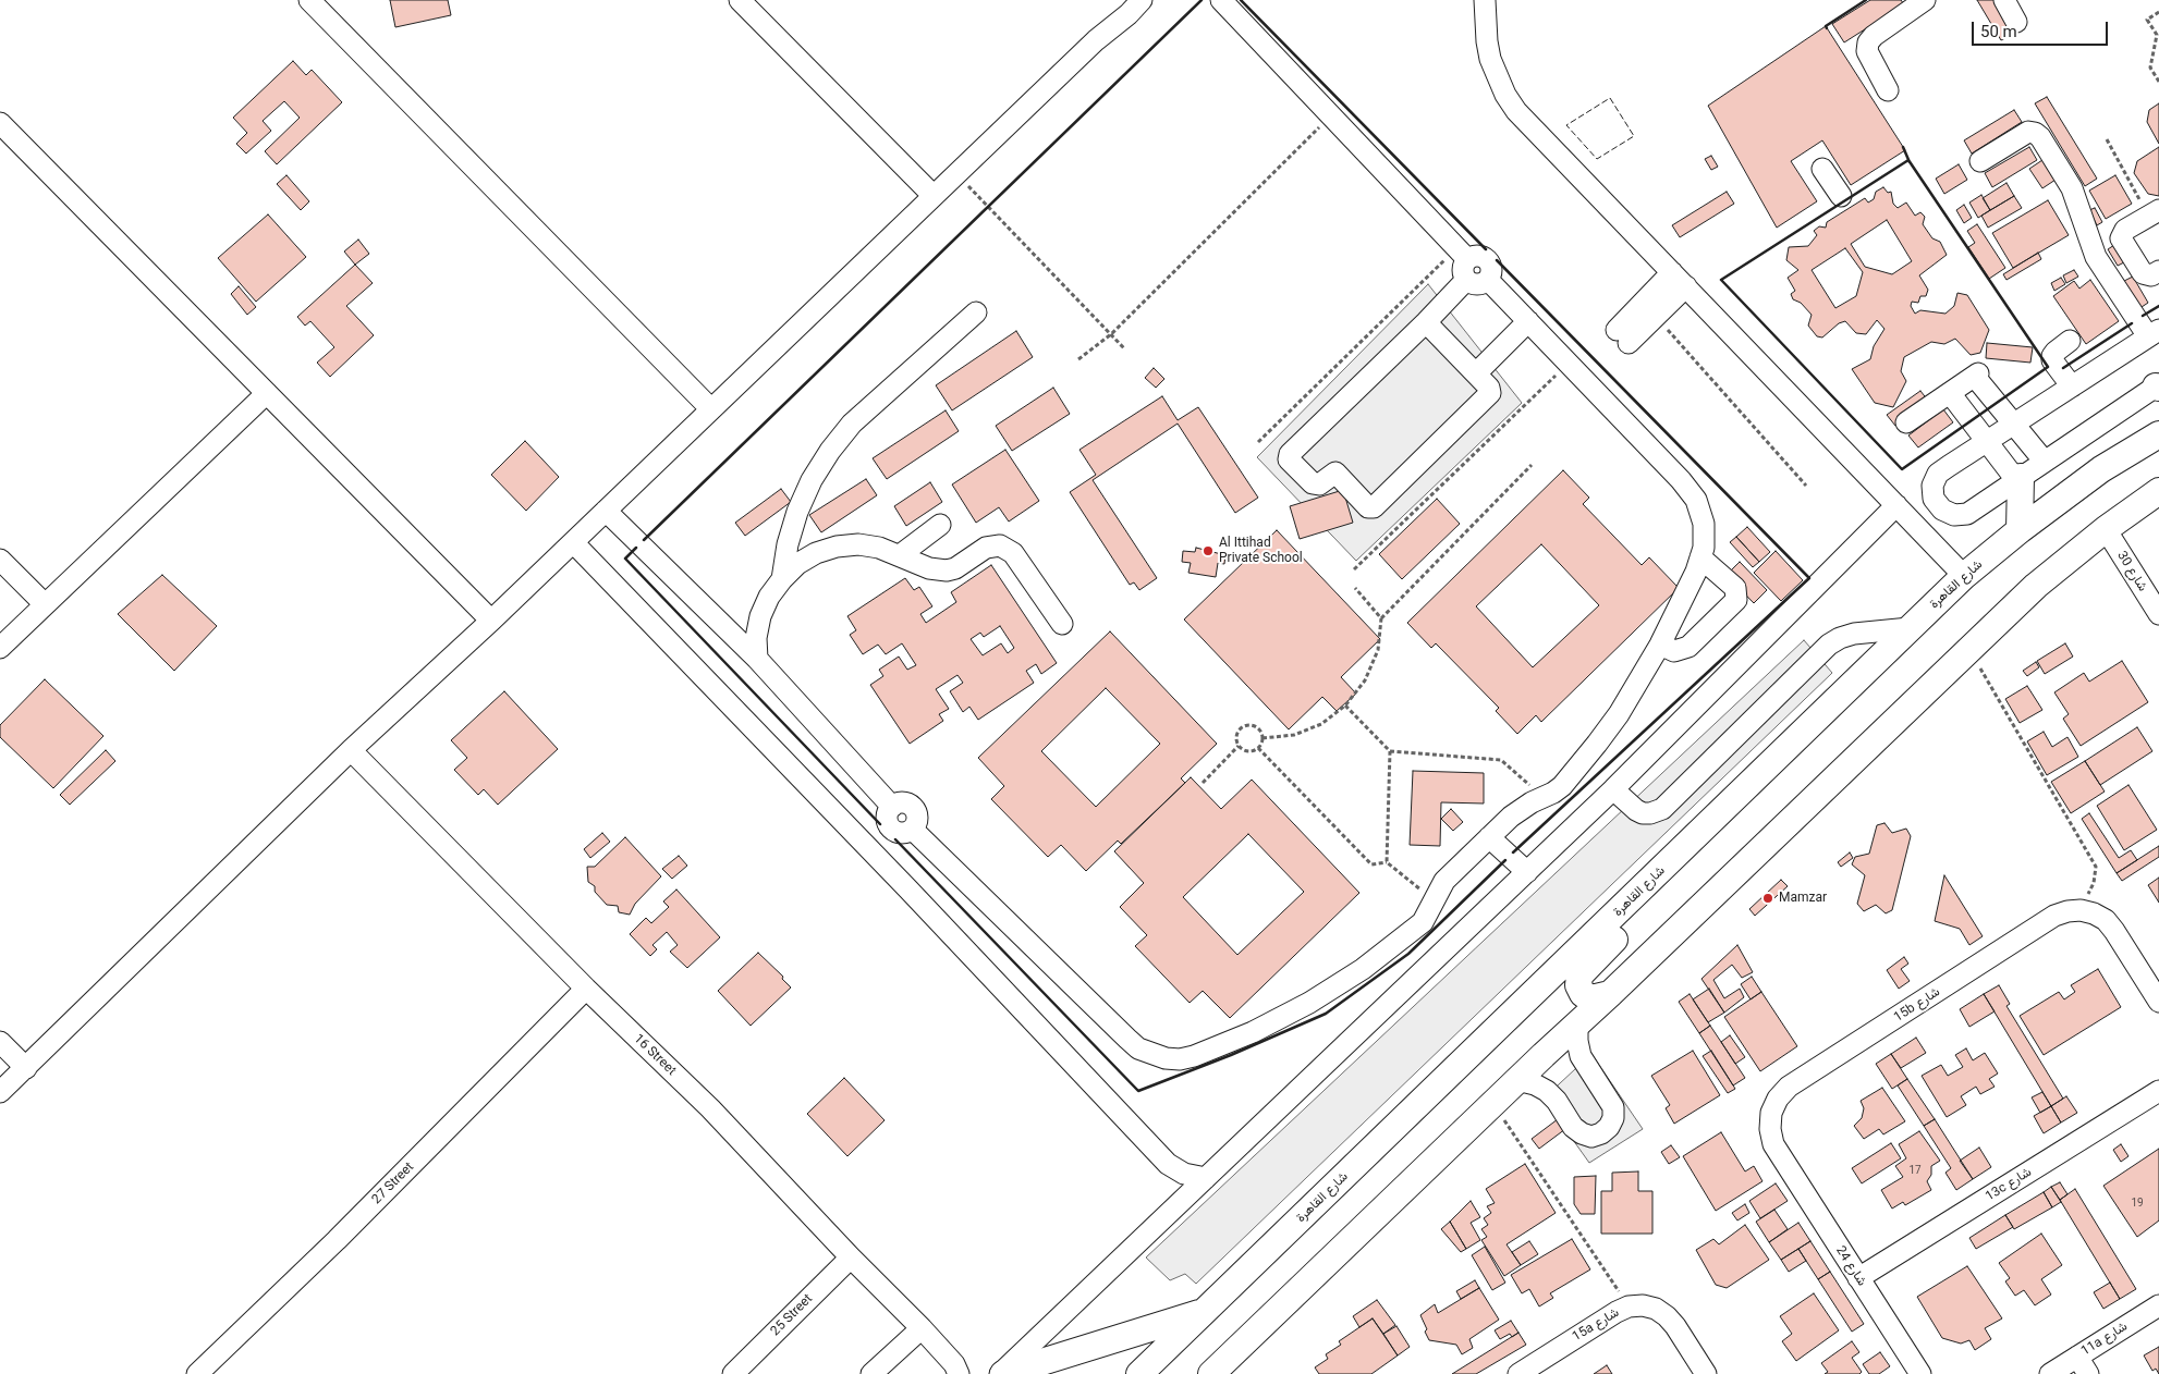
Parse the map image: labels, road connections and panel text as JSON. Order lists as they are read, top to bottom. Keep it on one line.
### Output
{"streets":{"main road":["شارع القاهرة"],"street":["شارع 30","15b شارع","16 Street","27 Street","13c شارع","شارع 24","25 Street","15a شارع","11a شارع"]},"crossings":[["15b شارع","شارع 24"],["16 Street","27 Street"],["16 Street","25 Street"],["13c شارع","شارع 24"]],"places":["Al Ittihad Private School","Mamzar"],"house_numbers":["17","19"],"scale_bar":"50 m"}
